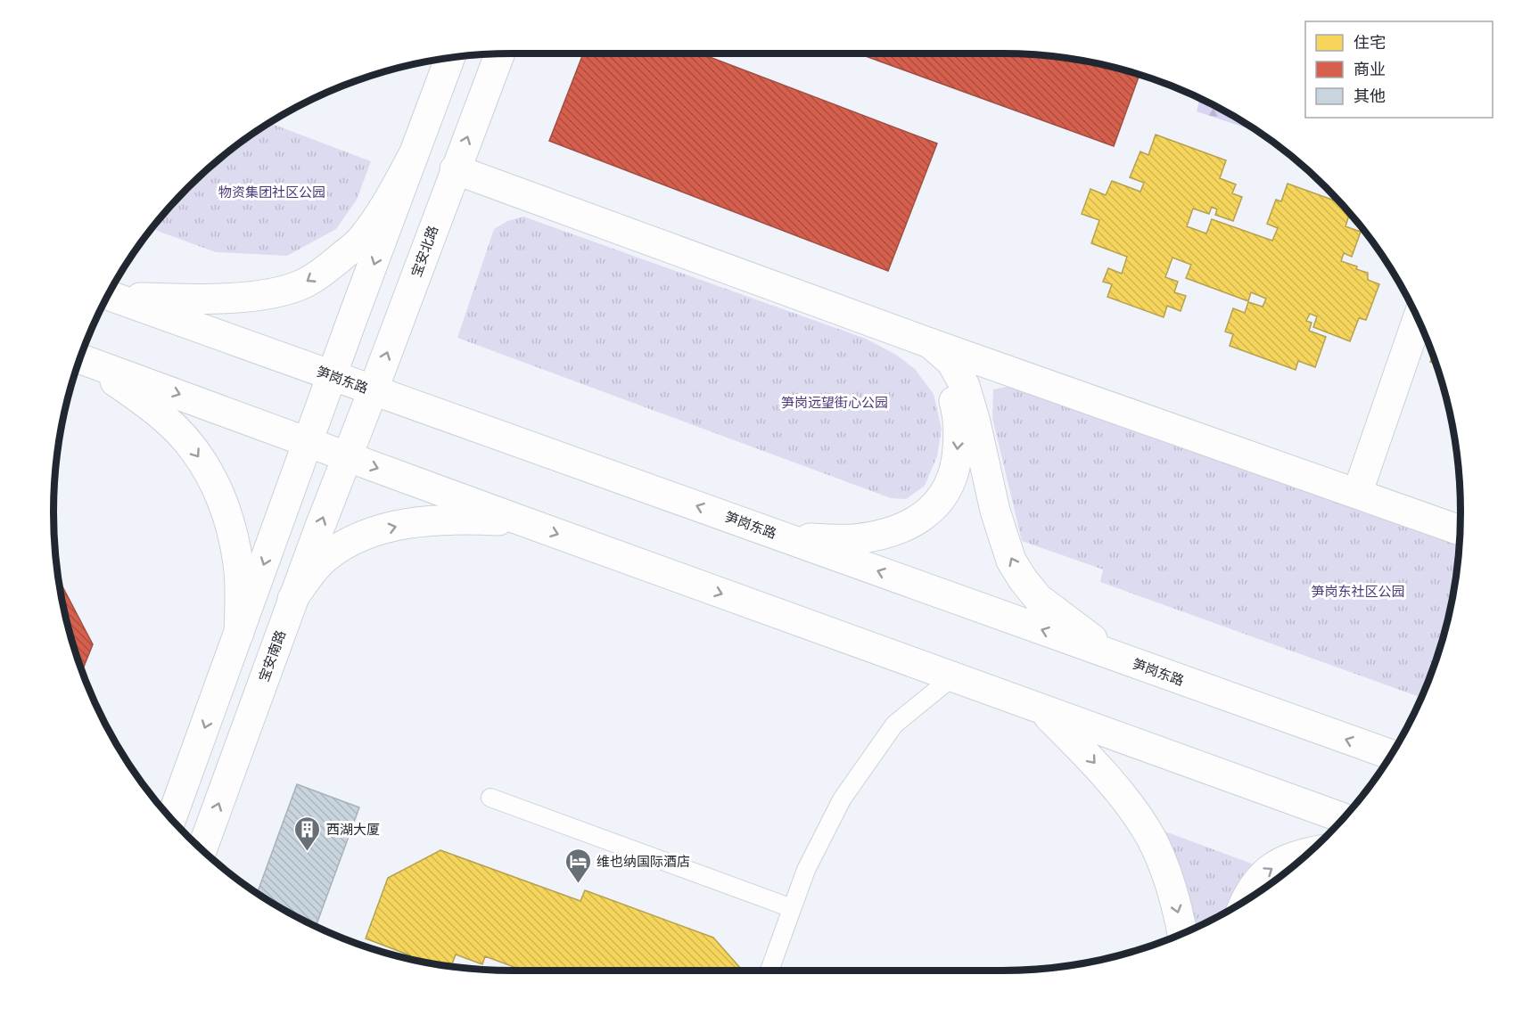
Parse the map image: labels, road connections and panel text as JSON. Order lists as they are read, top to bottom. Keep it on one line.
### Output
{"streets":{"main road":["宝安北路","笋岗东路","宝安南路"]},"crossings":[["宝安北路","笋岗东路"],["宝安北路","宝安南路"]],"parks":["物资集团社区公园","笋岗远望街心公园","笋岗东社区公园"],"places":{"building":["西湖大厦"],"hotel":["维也纳国际酒店"]},"legend":["住宅","商业","其他"]}
